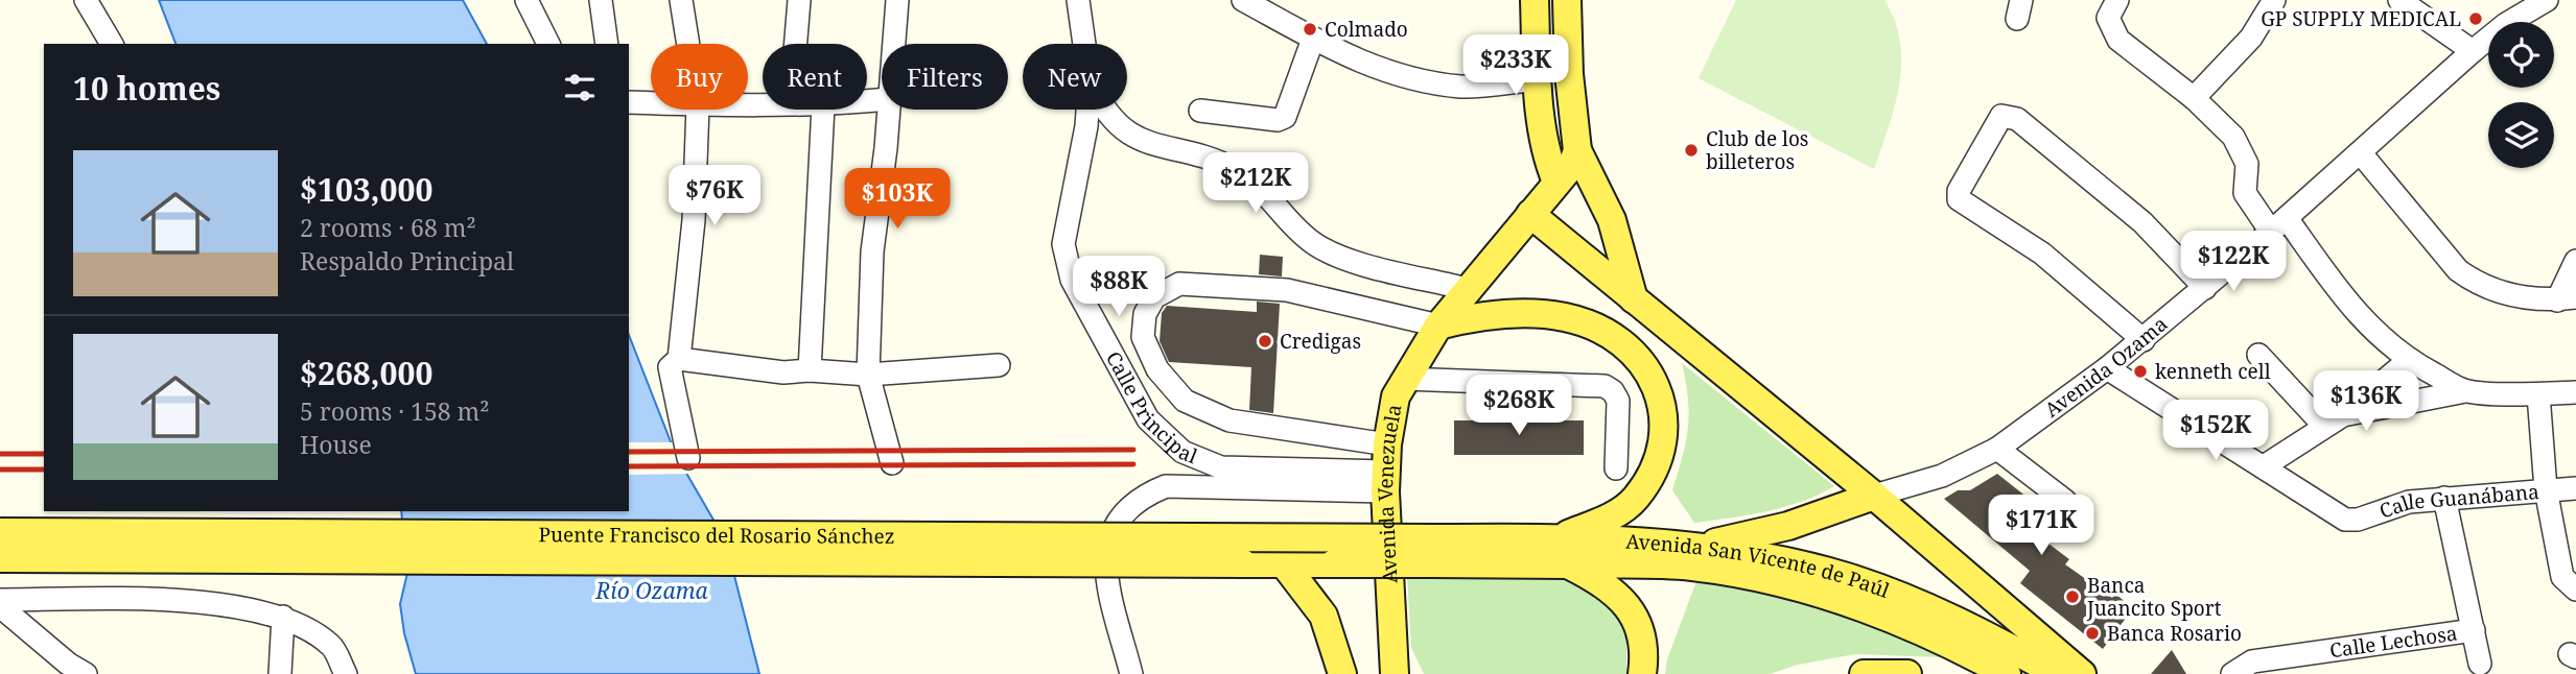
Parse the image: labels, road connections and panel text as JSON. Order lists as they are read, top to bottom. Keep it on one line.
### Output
{"streets":{"main road":["Avenida Venezuela","Puente Francisco del Rosario Sánchez","Avenida San Vicente de Paúl"],"street":["Avenida Ozama","Calle Principal","Calle Guanábana","Calle Lechosa"]},"crossings":[["Calle Principal","Avenida Venezuela"],["Puente Francisco del Rosario Sánchez","Avenida San Vicente de Paúl"]],"water":["Río Ozama"],"places":["GP SUPPLY MEDICAL","Colmado","Club de los billeteros","Credigas","kenneth cell","Banca Juancito Sport","Banca Rosario"],"page":{"price":["$233K","$212K","$76K","$103K","$122K","$88K","$136K","$268K","$152K","$171K"],"chip":["Buy","Rent","Filters","New"],"heading":"10 homes","list":[{"name":"$103,000","note":"2 rooms · 68 m² · Respaldo Principal"},{"name":"$268,000","note":"5 rooms · 158 m² · House"}]}}
